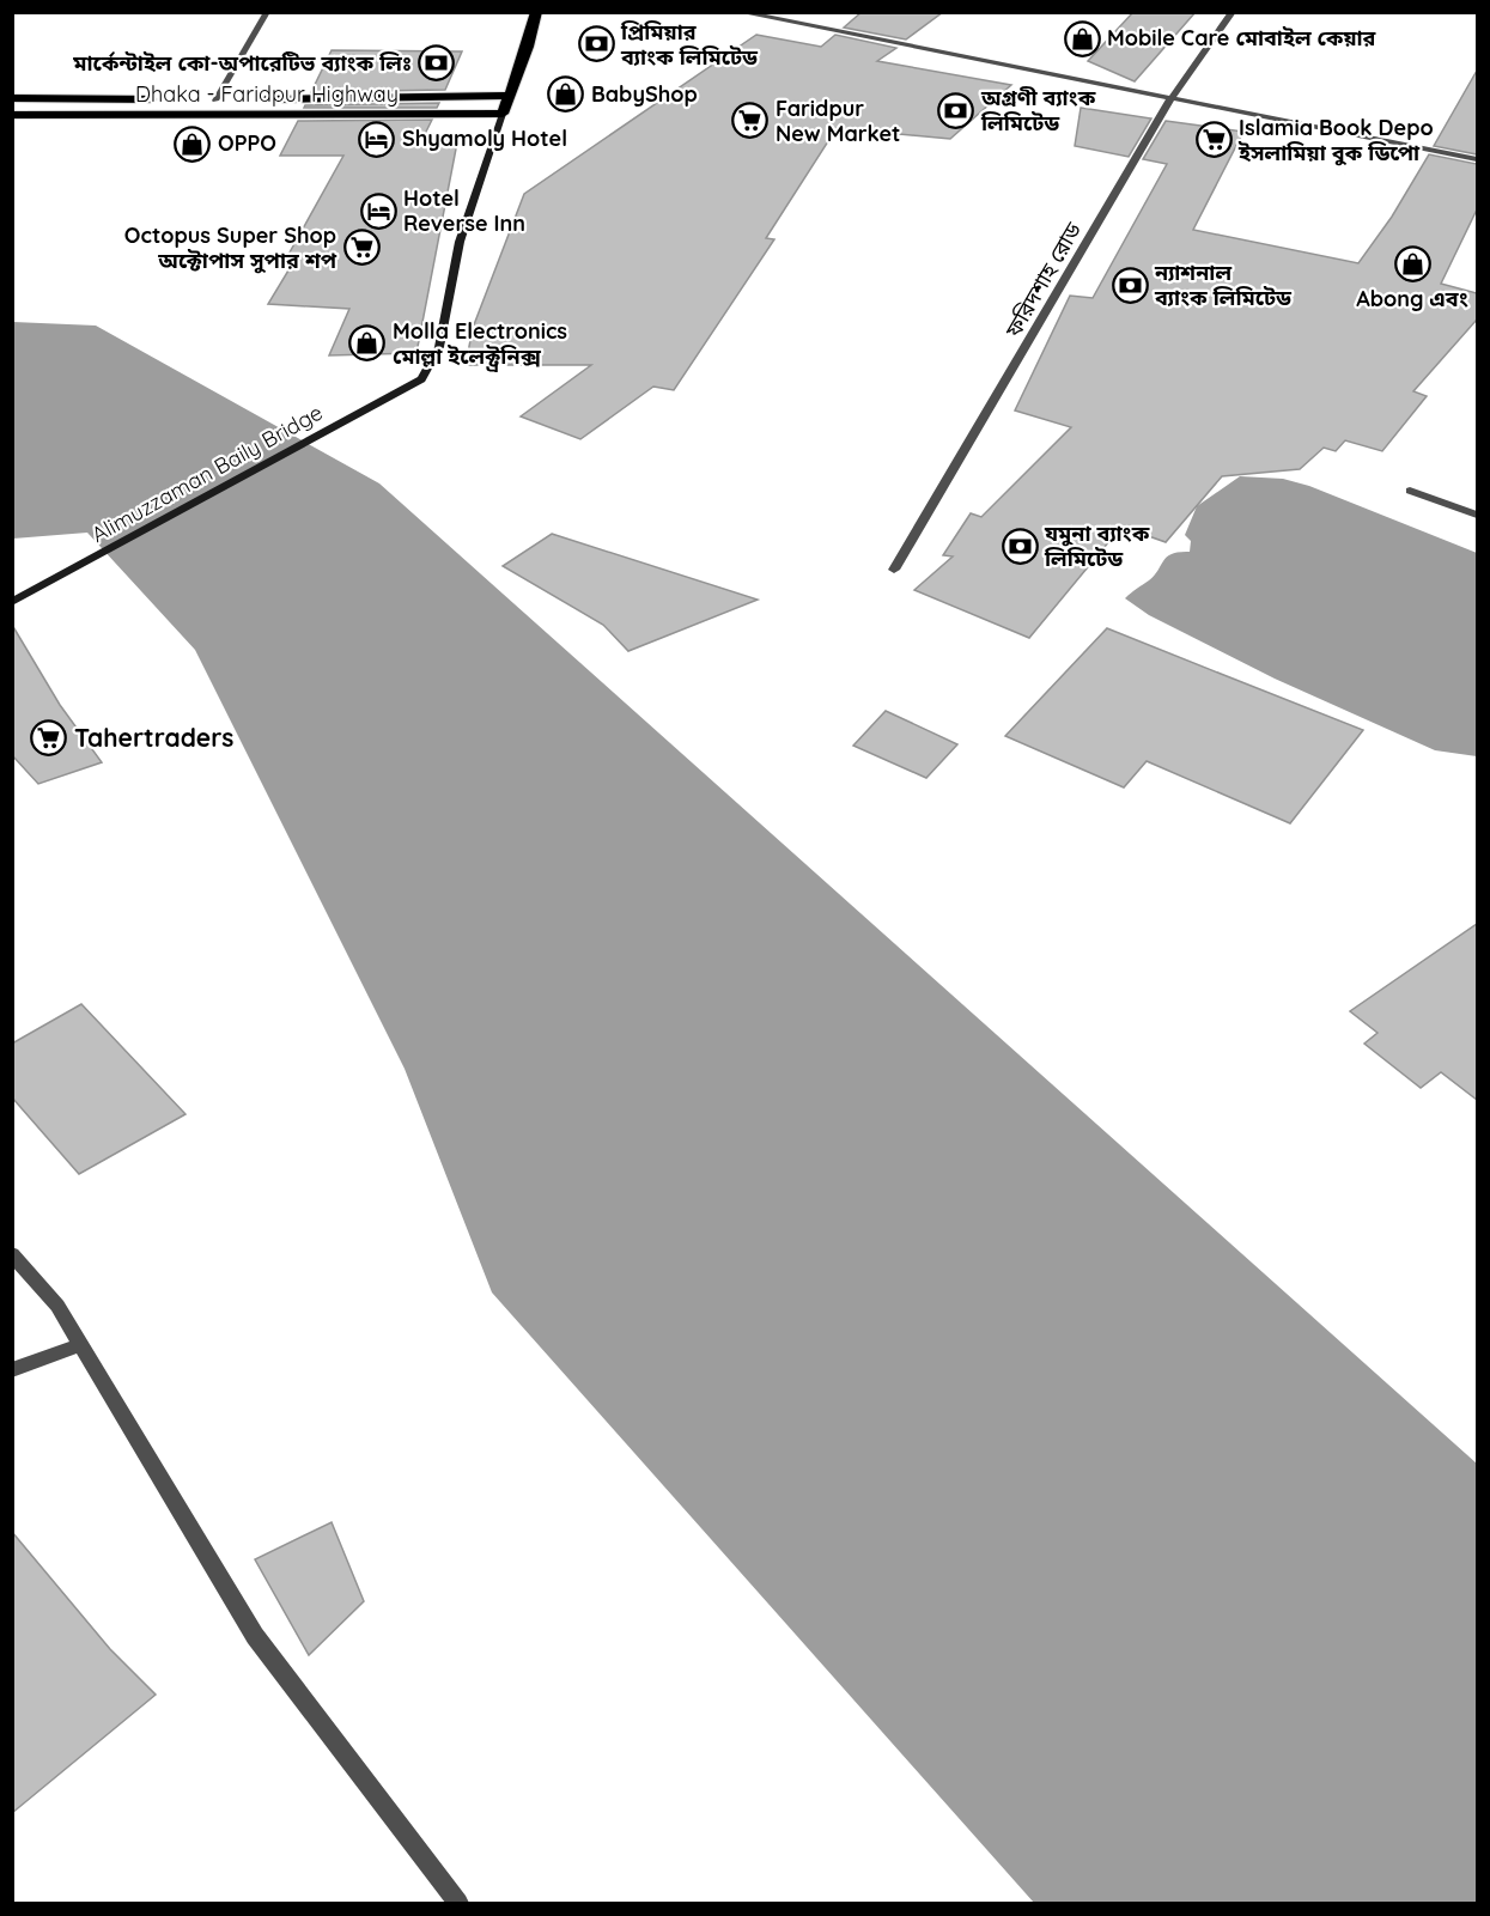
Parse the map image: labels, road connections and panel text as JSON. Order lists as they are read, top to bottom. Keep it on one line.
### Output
{"streets":{"highway":["Dhaka - Faridpur Highway"],"main road":["Alimuzzaman Baily Bridge"],"street":["ফরিদশাহ রোড"]},"crossings":[["Dhaka - Faridpur Highway","Alimuzzaman Baily Bridge"]],"places":{"shop":["Mobile Care মোবাইল কেয়ার","BabyShop","OPPO","Abong এবং","Molla Electronics মোল্লা ইলেক্ট্রনিক্স"],"bank":["প্রিমিয়ার ব্যাংক লিমিটেড","মার্কেন্টাইল কো-অপারেটিভ ব্যাংক লিঃ","অগ্রণী ব্যাংক লিমিটেড","ন্যাশনাল ব্যাংক লিমিটেড","যমুনা ব্যাংক লিমিটেড"],"supermarket":["Faridpur New Market","Islamia Book Depo ইসলামিয়া বুক ডিপো","Octopus Super Shop অক্টোপাস সুপার শপ","Tahertraders"],"hotel":["Shyamoly Hotel","Hotel Reverse Inn"]}}
